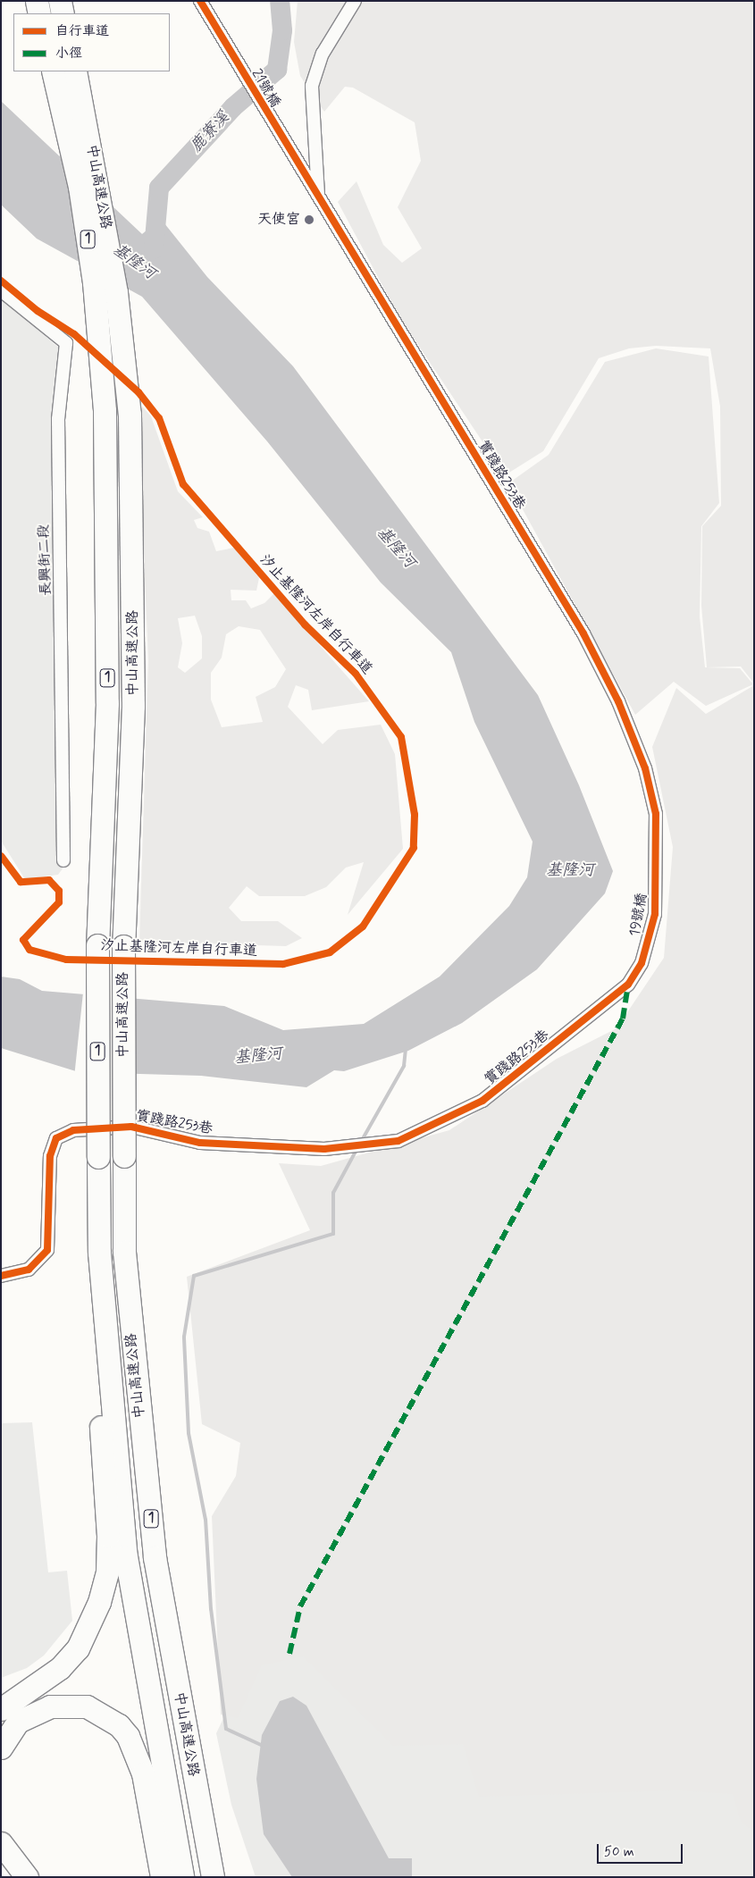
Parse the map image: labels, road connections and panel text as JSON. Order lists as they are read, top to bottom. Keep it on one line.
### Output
{"streets":{"highway":["中山高速公路","1"],"street":["21號橋","實踐路253巷","長興街二段","19號橋"],"cycle path":["汐止基隆河左岸自行車道"]},"crossings":[["21號橋","實踐路253巷"],["實踐路253巷","19號橋"]],"water":["鹿寮溪","基隆河"],"places":["天使宮"],"legend":["自行車道","小徑"],"scale_bar":"50 m"}
